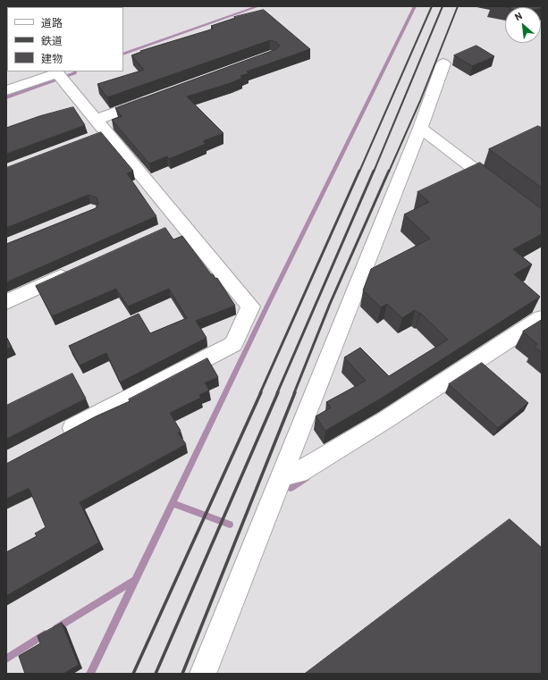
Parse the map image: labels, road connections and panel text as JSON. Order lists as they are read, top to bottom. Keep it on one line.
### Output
{"legend":["道路","鉄道","建物"],"north":"top left"}
